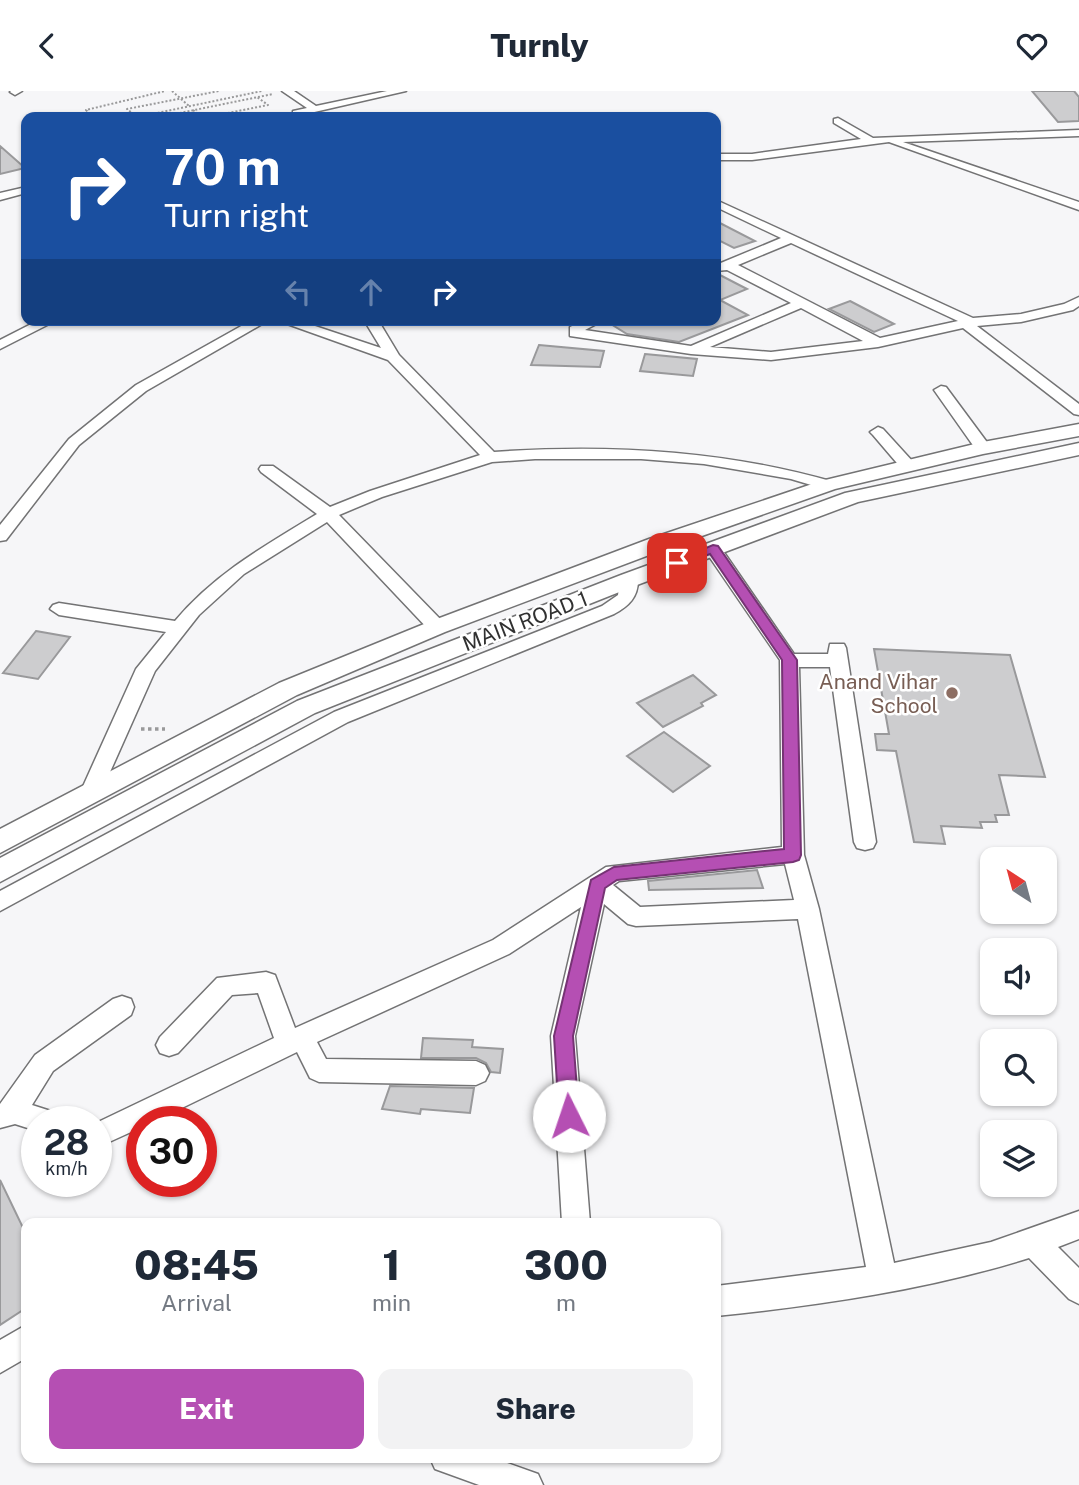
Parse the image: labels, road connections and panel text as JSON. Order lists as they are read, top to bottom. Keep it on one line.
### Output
{"streets":{"main road":["MAIN ROAD 1"]},"places":["Anand Vihar School"],"north":"top left","page":{"header":"Turnly","turn":["70 m","Turn right"],"speed":"28 km/h","limit":"30","eta":["08:45","Arrival","1","min","300","m"],"buttons":["Exit","Share"]}}
